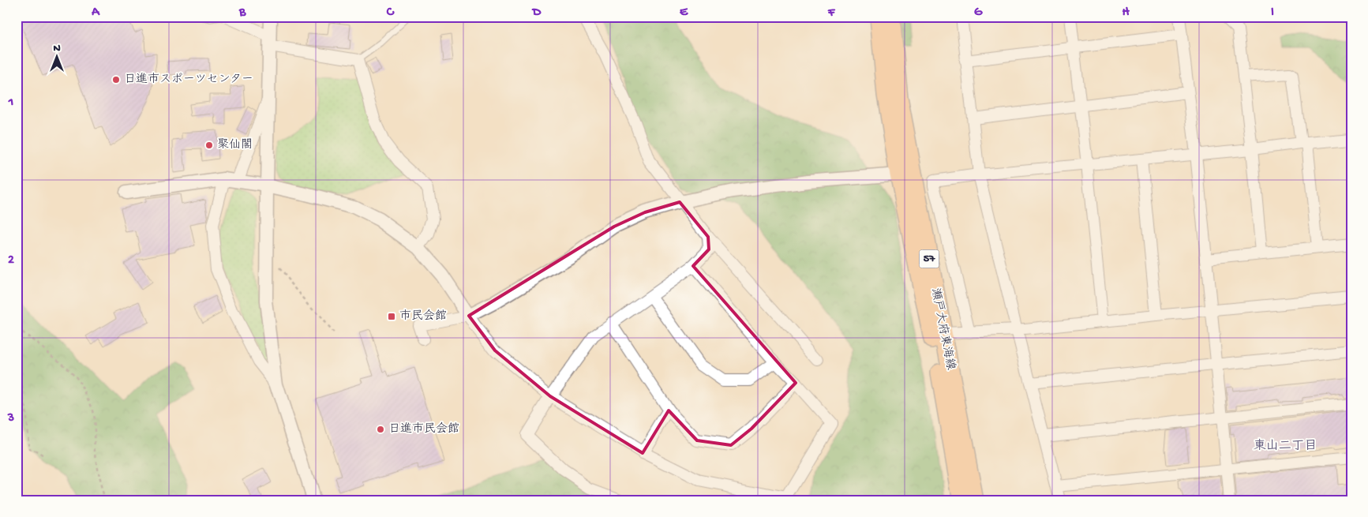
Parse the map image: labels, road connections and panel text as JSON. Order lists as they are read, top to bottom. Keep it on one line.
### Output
{"streets":{"main road":["57","瀬戸大府東海線"]},"districts":["東山二丁目"],"places":{"other":["日進市スポーツセンター","聚仙閣","日進市民会館"],"transit":["市民会館"]},"north":"top","grid":{"columns":["A","B","C","D","E","F","G","H","I"],"rows":["1","2","3"]}}
